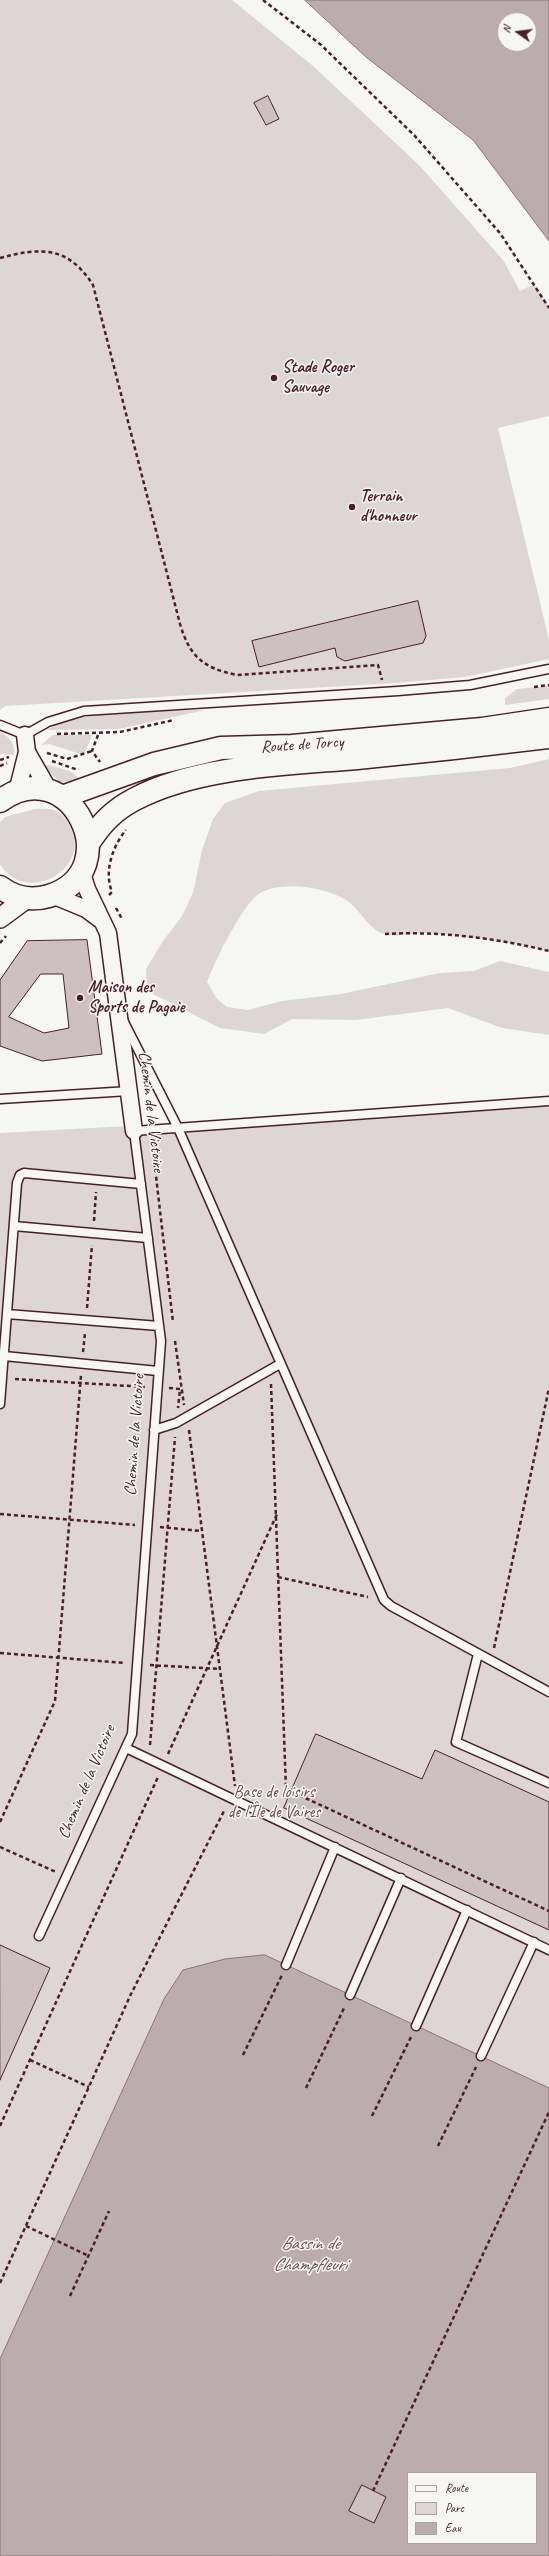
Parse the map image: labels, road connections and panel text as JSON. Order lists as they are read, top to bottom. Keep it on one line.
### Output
{"streets":{"main road":["Route de Torcy"],"street":["Chemin de la Victoire"]},"water":["Bassin de Champfleuri"],"parks":["Base de loisirs de l'Île de Vaires"],"places":["Stade Roger Sauvage","Terrain d'honneur","Maison des Sports de Pagaie"],"legend":["Route","Parc","Eau"],"north":"left"}
